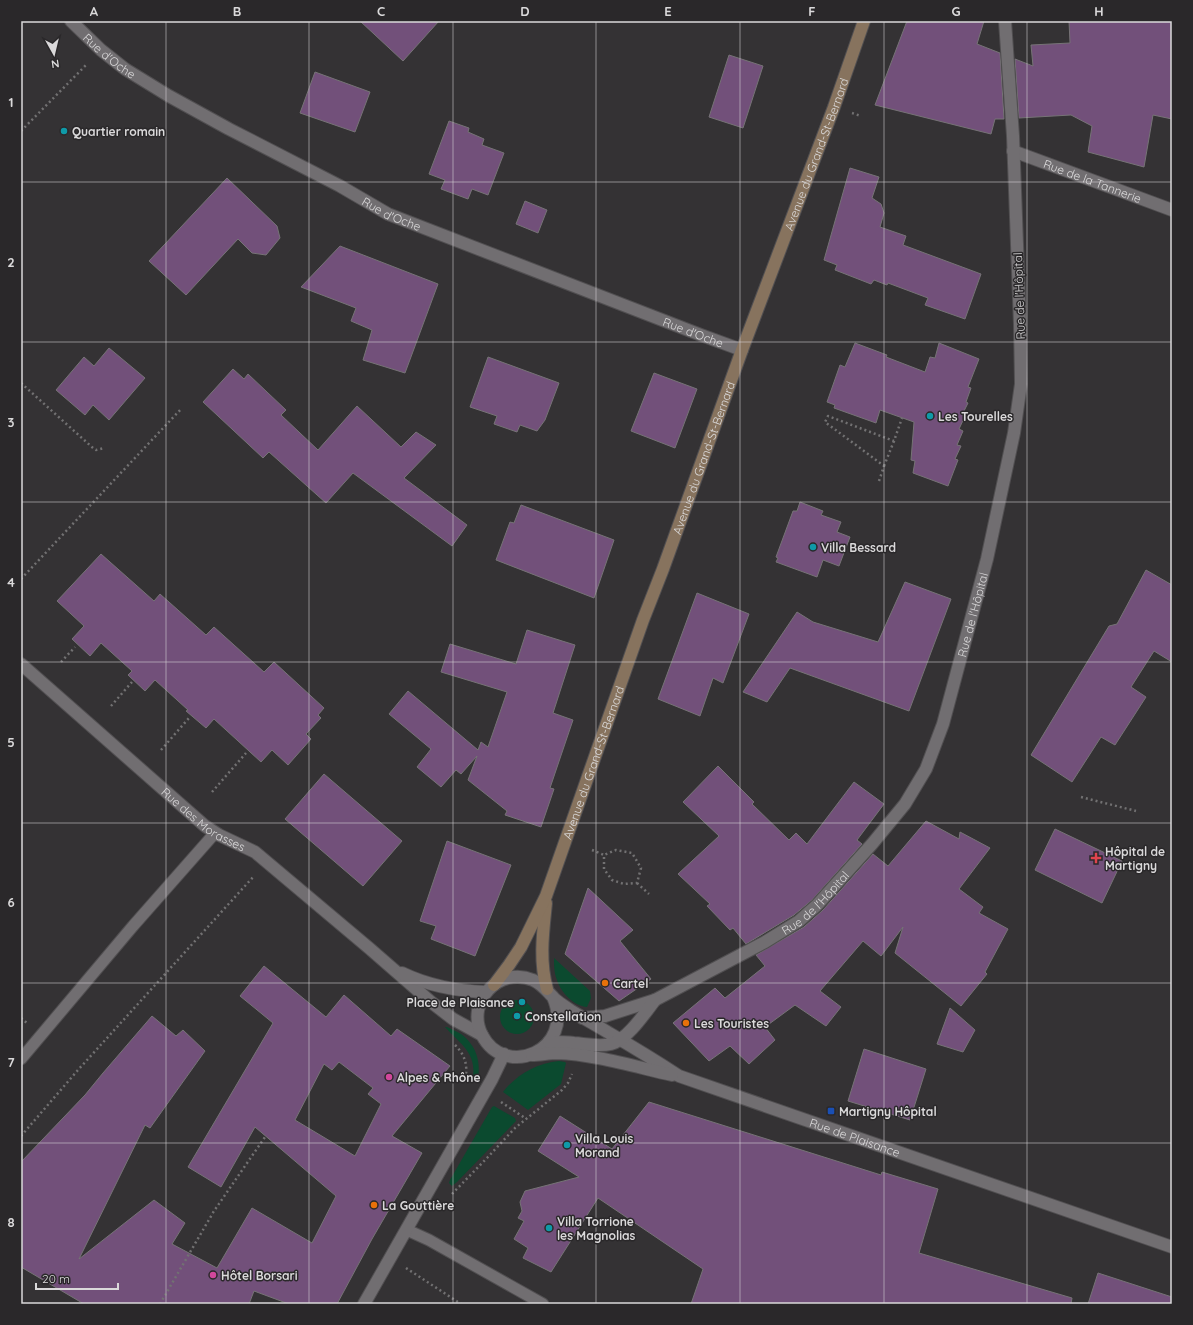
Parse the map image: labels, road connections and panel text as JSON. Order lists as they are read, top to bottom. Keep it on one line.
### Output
{"streets":{"street":["Rue d'Oche","Avenue du Grand-St-Bernard","Rue de la Tannerie","Rue de l'Hôpital","Rue des Morasses","Rue de Plaisance"]},"crossings":[["Rue d'Oche","Avenue du Grand-St-Bernard"],["Avenue du Grand-St-Bernard","Rue des Morasses"],["Avenue du Grand-St-Bernard","Rue de Plaisance"],["Rue de la Tannerie","Rue de l'Hôpital"],["Rue de l'Hôpital","Rue de Plaisance"],["Rue des Morasses","Rue de Plaisance"]],"places":{"other":["Quartier romain","Les Tourelles","Villa Bessard","Cartel","Place de Plaisance","Constellation","Les Touristes","Alpes & Rhône","Villa Louis Morand","La Gouttière","Villa Torrione les Magnolias","Hôtel Borsari"],"health":["Hôpital de Martigny"],"transit":["Martigny Hôpital"]},"scale_bar":"20 m","north":"bottom","grid":{"columns":["A","B","C","D","E","F","G","H"],"rows":["1","2","3","4","5","6","7","8"]}}
